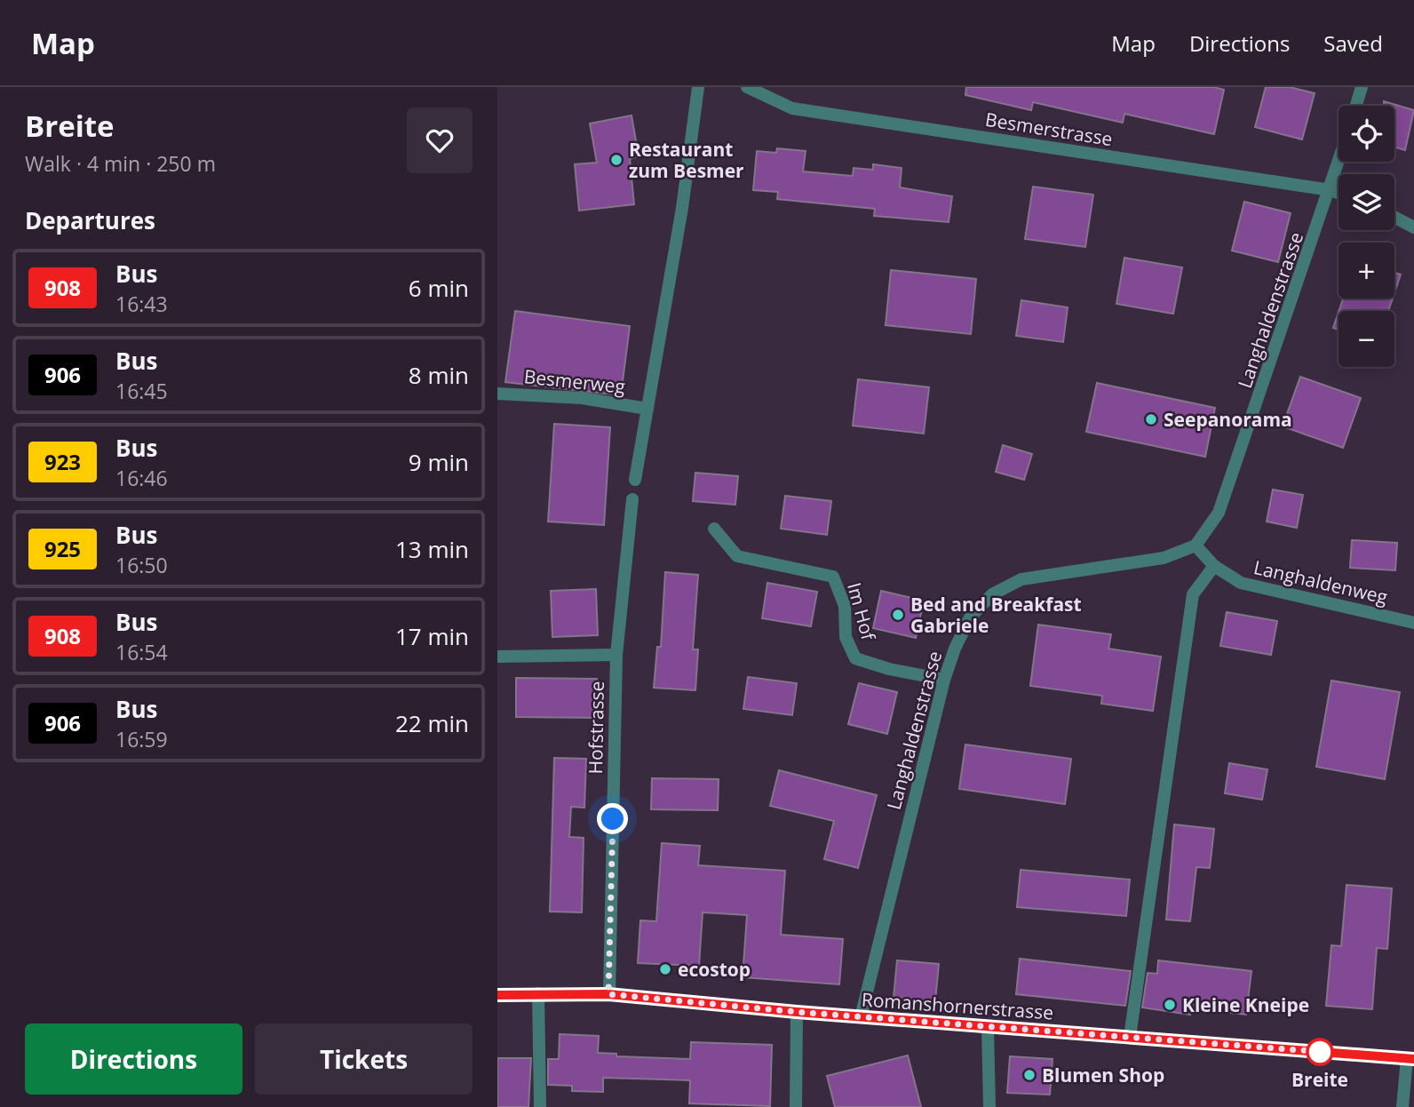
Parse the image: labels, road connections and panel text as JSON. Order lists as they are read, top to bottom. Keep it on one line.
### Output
{"streets":{"street":["Besmerstrasse","Langhaldenstrasse","Besmerweg","Langhaldenweg","Im Hof","Hofstrasse","Romanshornerstrasse"]},"crossings":[["Besmerstrasse","Langhaldenstrasse"],["Langhaldenstrasse","Langhaldenweg"],["Langhaldenstrasse","Im Hof"],["Langhaldenstrasse","Romanshornerstrasse"],["Hofstrasse","Romanshornerstrasse"]],"places":["Restaurant zum Besmer","Seepanorama","Bed and Breakfast Gabriele","ecostop","Kleine Kneipe","Breite","Blumen Shop"],"lines":["bus line 908"],"page":{"header":"Map","nav":["Map","Directions","Saved"],"heading":[["Breite","Walk · 4 min · 250 m"],"Departures"],"map_buttons":["+","−"],"list":[{"mark":"908","name":"Bus","note":"16:43","value":"6 min"},{"mark":"906","name":"Bus","note":"16:45","value":"8 min"},{"mark":"923","name":"Bus","note":"16:46","value":"9 min"},{"mark":"925","name":"Bus","note":"16:50","value":"13 min"},{"mark":"908","name":"Bus","note":"16:54","value":"17 min"},{"mark":"906","name":"Bus","note":"16:59","value":"22 min"}],"buttons":["Directions","Tickets"]}}
